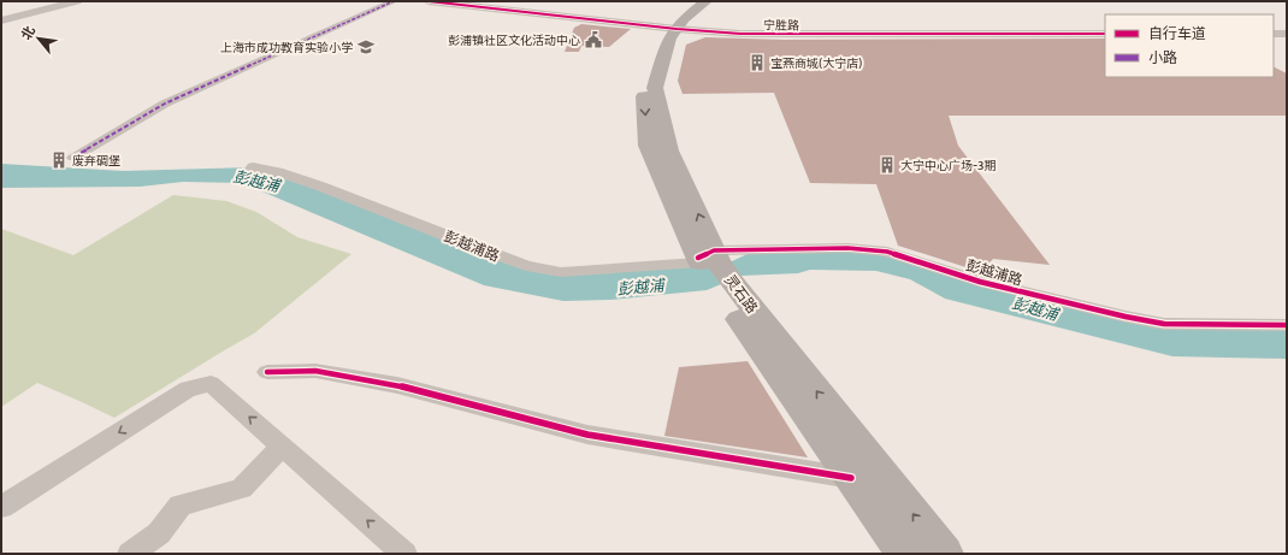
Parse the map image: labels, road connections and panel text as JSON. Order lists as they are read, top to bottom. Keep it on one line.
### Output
{"streets":{"main road":["灵石路"],"street":["宁胜路","彭越浦路"]},"crossings":[["宁胜路","灵石路"],["彭越浦路","灵石路"]],"water":["彭越浦"],"places":{"public building":["彭浦镇社区文化活动中心"],"school or university":["上海市成功教育实验小学"],"building":["宝燕商城(大宁店)","废弃碉堡","大宁中心广场-3期"]},"legend":["自行车道","小路"],"north":"top left"}
